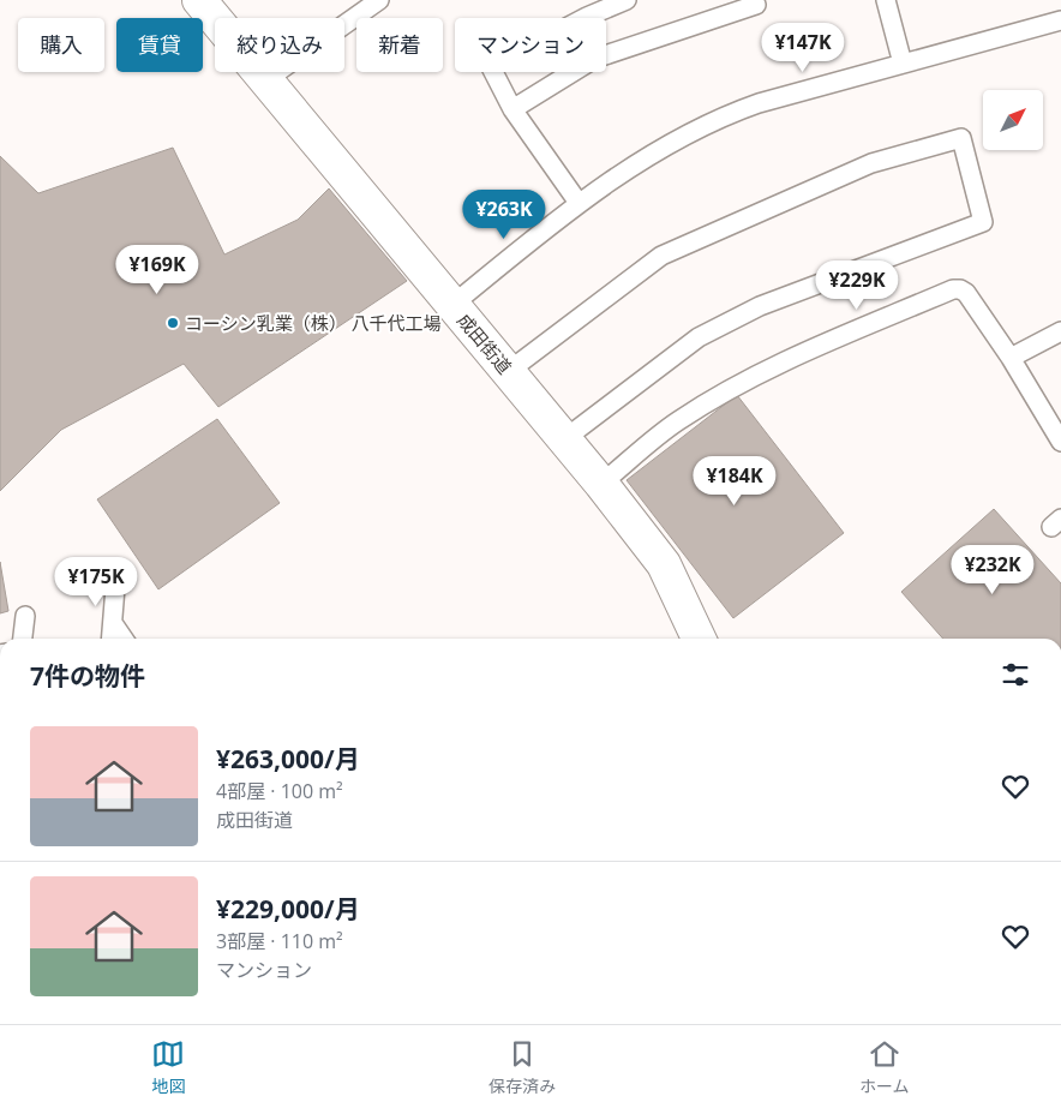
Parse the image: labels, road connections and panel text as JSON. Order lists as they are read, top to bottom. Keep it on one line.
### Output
{"streets":{"highway":["成田街道"]},"places":["コーシン乳業（株） 八千代工場"],"north":"top right","page":{"chip":["購入","賃貸","絞り込み","新着","マンション"],"price":["¥147K","¥263K","¥169K","¥229K","¥184K","¥232K","¥175K"],"heading":"7件の物件","list":[{"name":"¥263,000/月","note":"4部屋 · 100 m² · 成田街道"},{"name":"¥229,000/月","note":"3部屋 · 110 m² · マンション"}],"tabs":["地図","保存済み","ホーム"]}}
